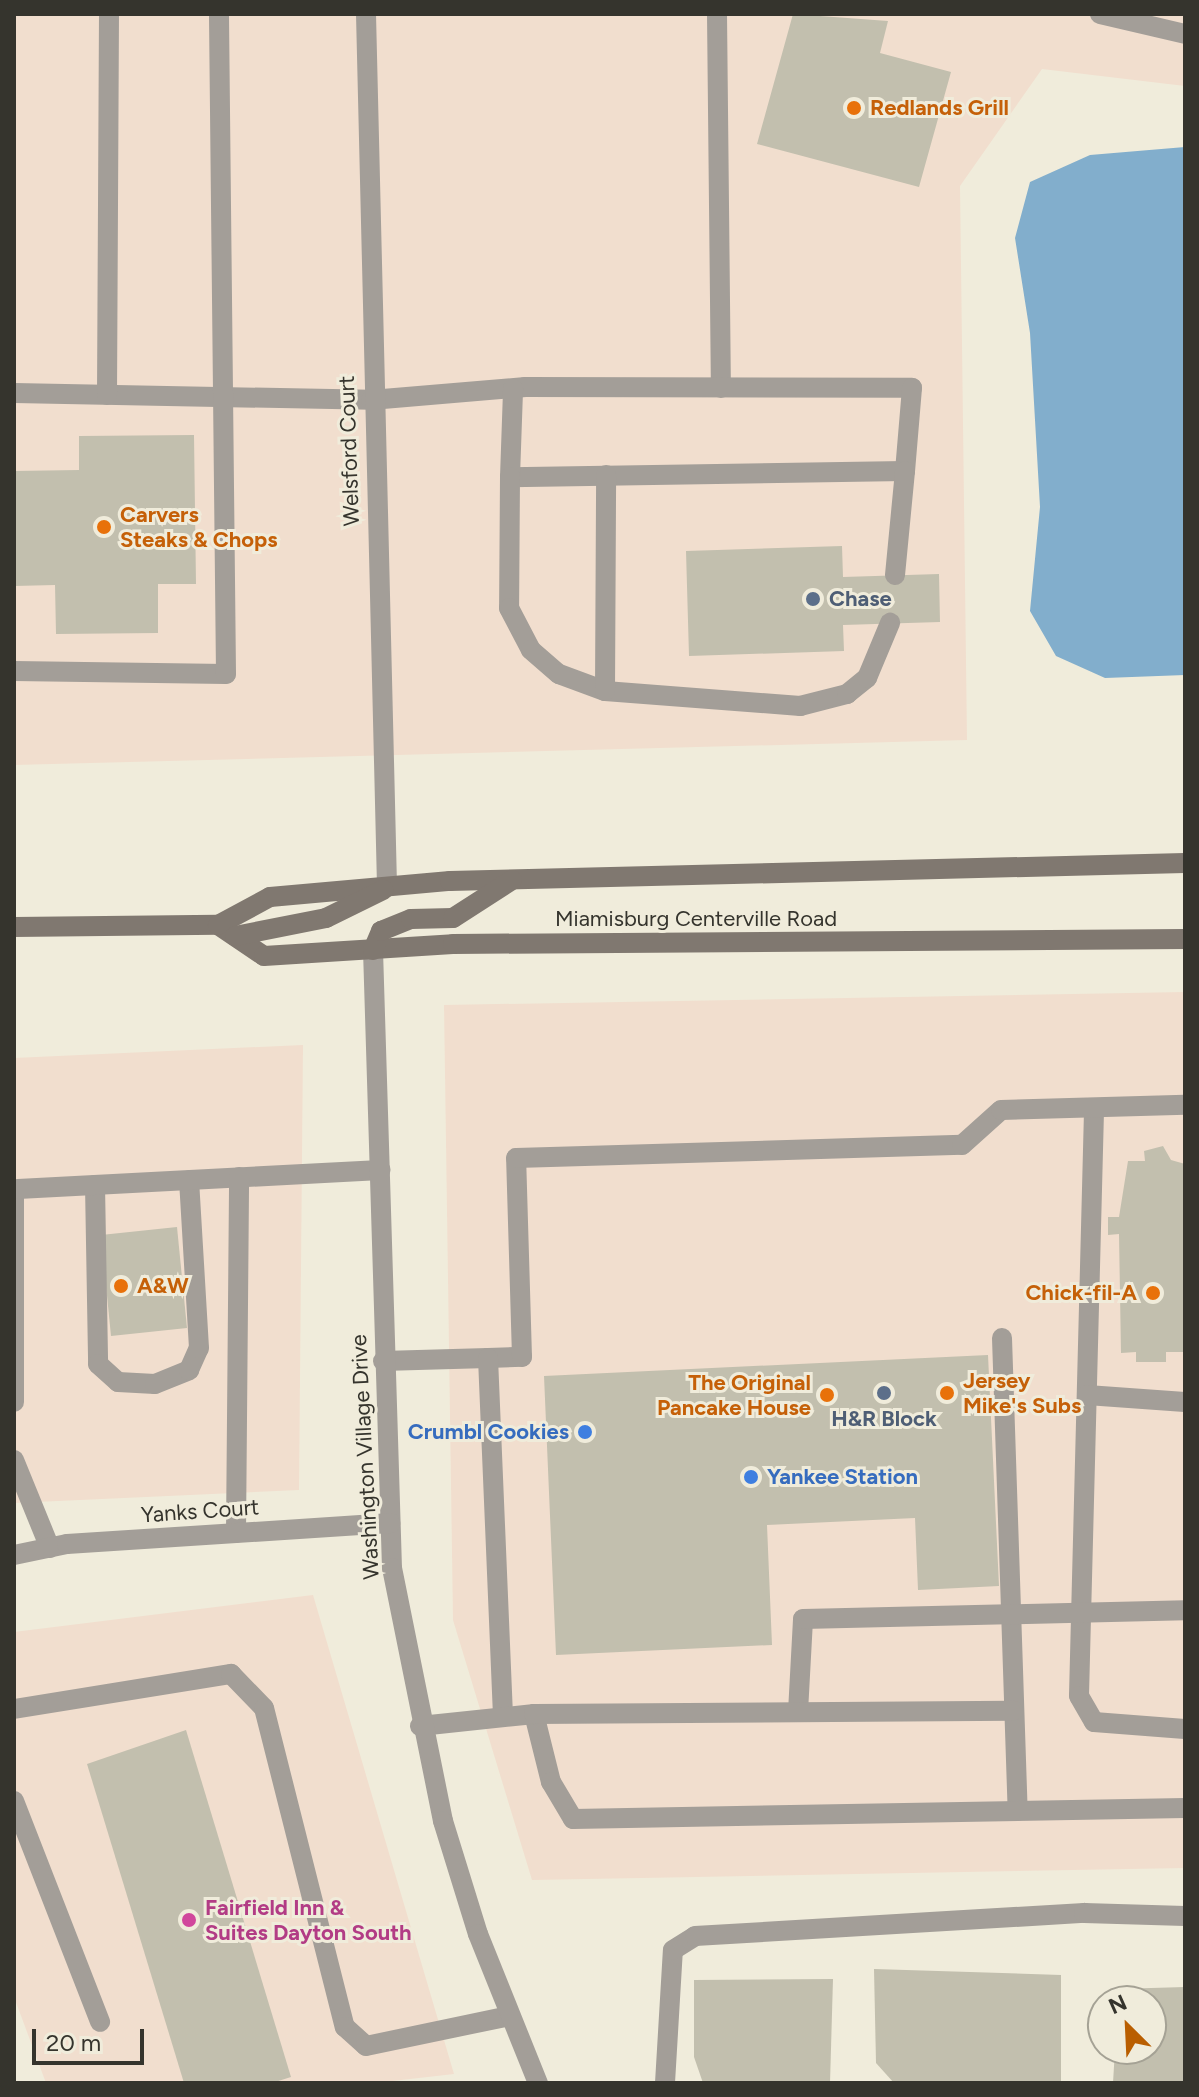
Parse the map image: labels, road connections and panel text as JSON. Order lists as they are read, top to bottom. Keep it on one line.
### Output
{"streets":{"main road":["Miamisburg Centerville Road"],"street":["Welsford Court","Washington Village Drive","Yanks Court"]},"crossings":[["Welsford Court","Miamisburg Centerville Road"],["Miamisburg Centerville Road","Washington Village Drive"],["Washington Village Drive","Yanks Court"]],"places":["Redlands Grill","Carvers Steaks & Chops","Chase","A&W","Chick-fil-A","H&R Block","Jersey Mike's Subs","The Original Pancake House","Crumbl Cookies","Yankee Station","Fairfield Inn & Suites Dayton South"],"scale_bar":"20 m","north":"top left"}
